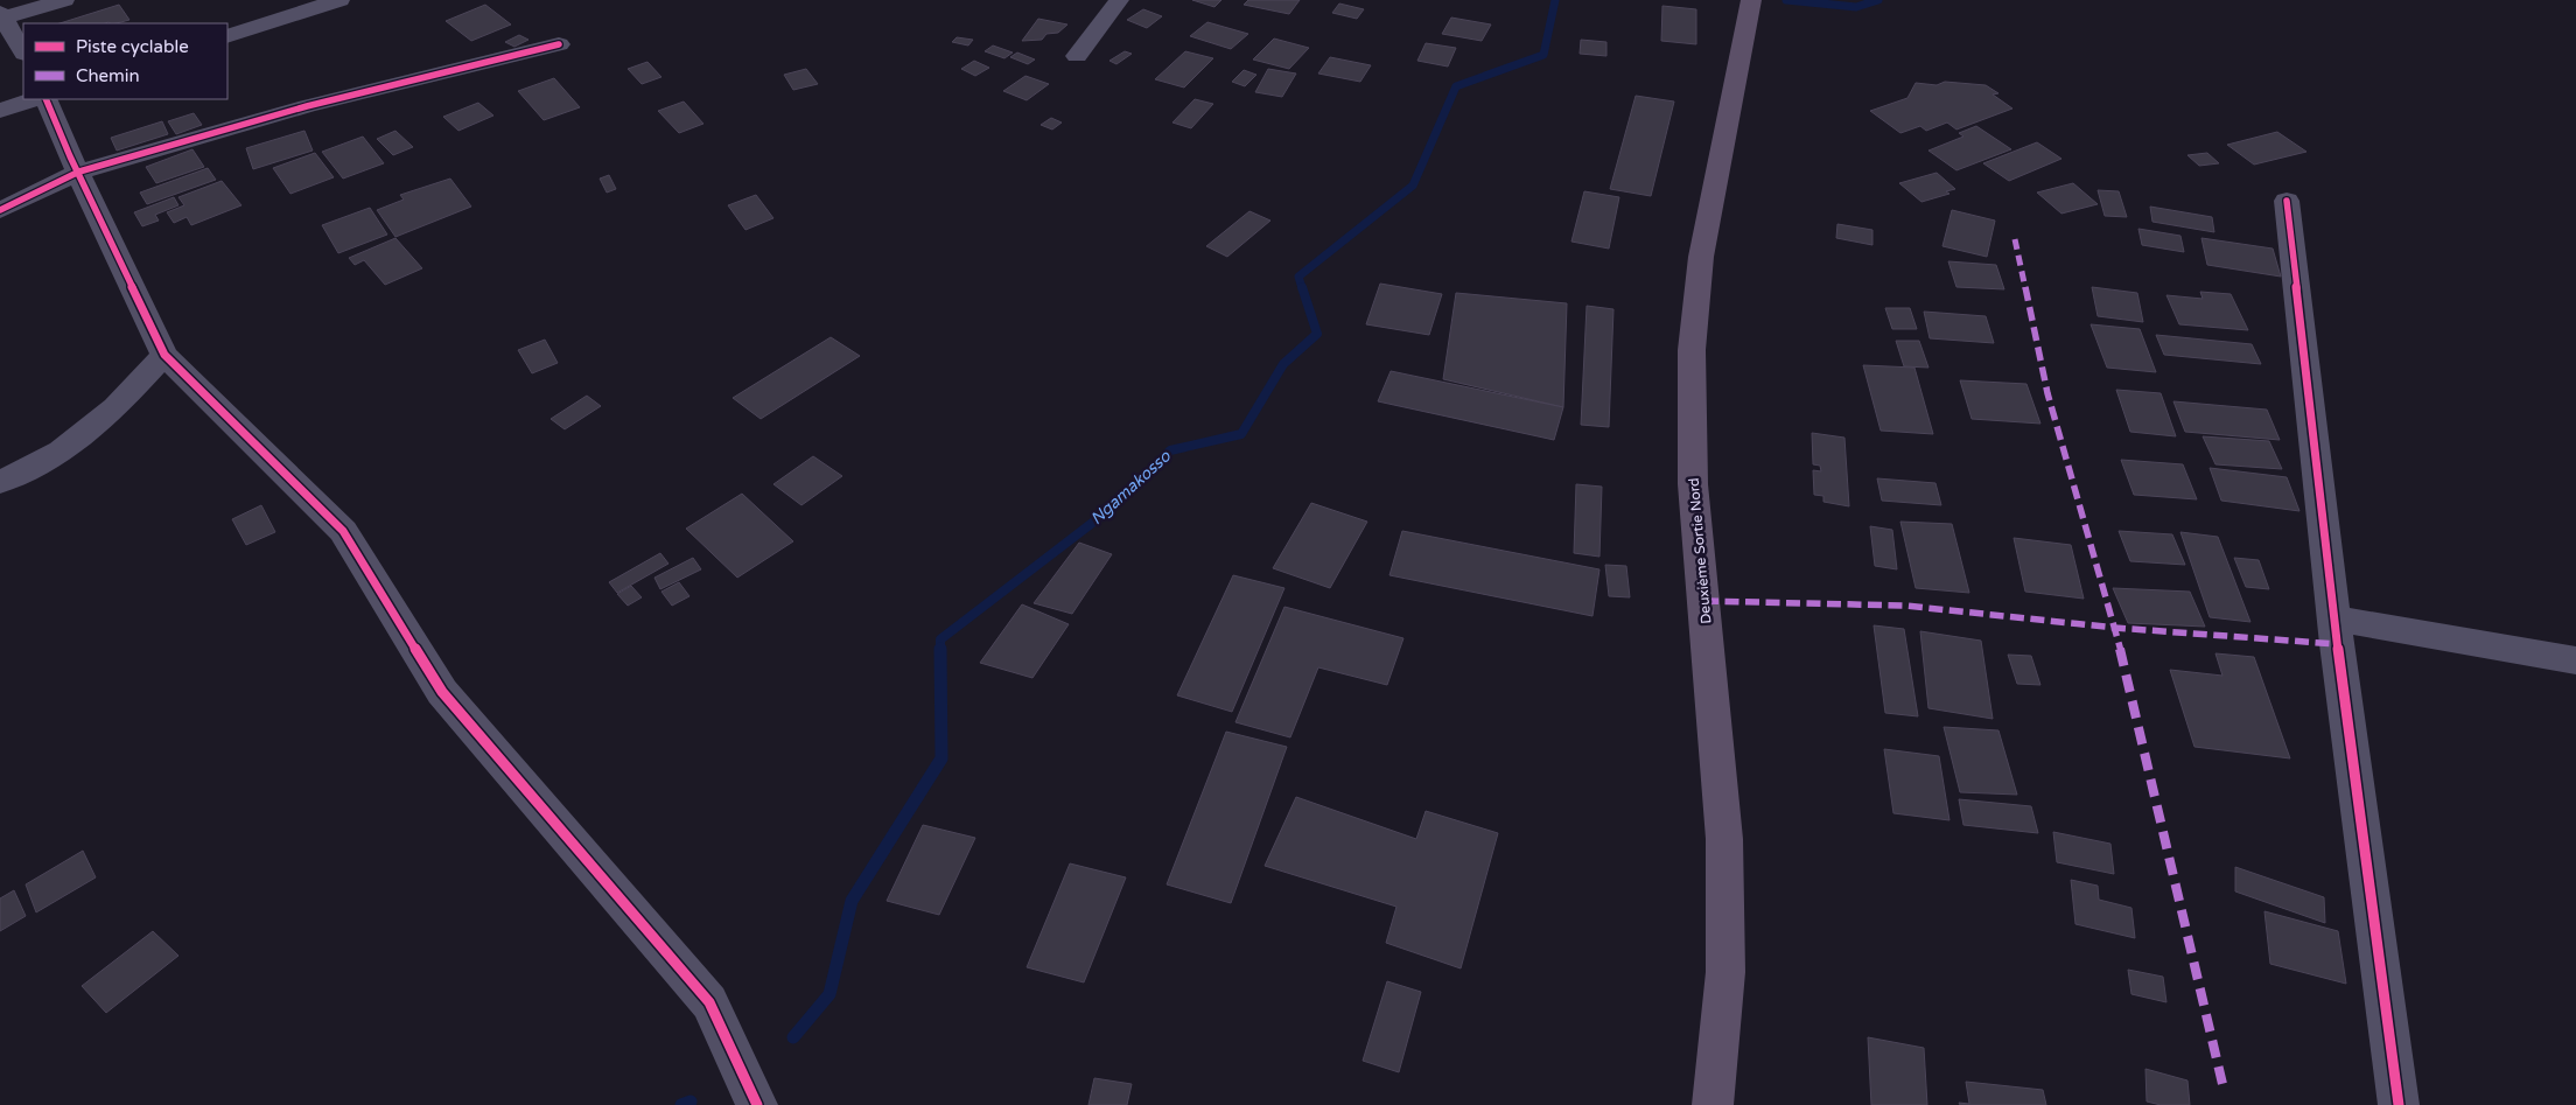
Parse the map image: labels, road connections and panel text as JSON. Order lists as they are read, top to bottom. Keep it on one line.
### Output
{"streets":{"main road":["Deuxième Sortie Nord"]},"water":["Ngamakosso"],"legend":["Piste cyclable","Chemin"]}
